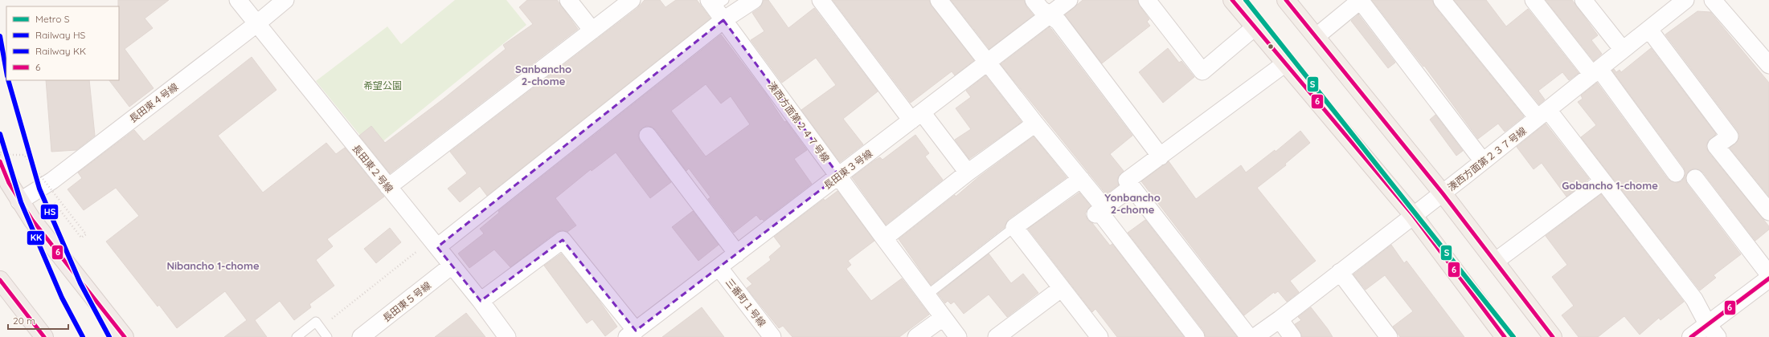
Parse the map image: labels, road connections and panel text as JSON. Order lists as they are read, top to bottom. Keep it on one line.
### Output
{"streets":{"street":["長田東４号線","湊西方面第２４７号線","湊西方面第２３７号線","長田東２号線","長田東３号線","長田東５号線","三番町１号線"]},"crossings":[["長田東４号線","長田東２号線"],["湊西方面第２４７号線","長田東３号線"],["長田東２号線","長田東５号線"],["長田東３号線","三番町１号線"]],"districts":["Sanbancho 2-chome","Gobancho 1-chome","Yonbancho 2-chome","Nibancho 1-chome"],"parks":["希望公園"],"lines":["metro line S","transit line 6","rail line HS","rail line KK"],"legend":["Metro S","Railway HS","Railway KK","6"],"scale_bar":"20 m"}
